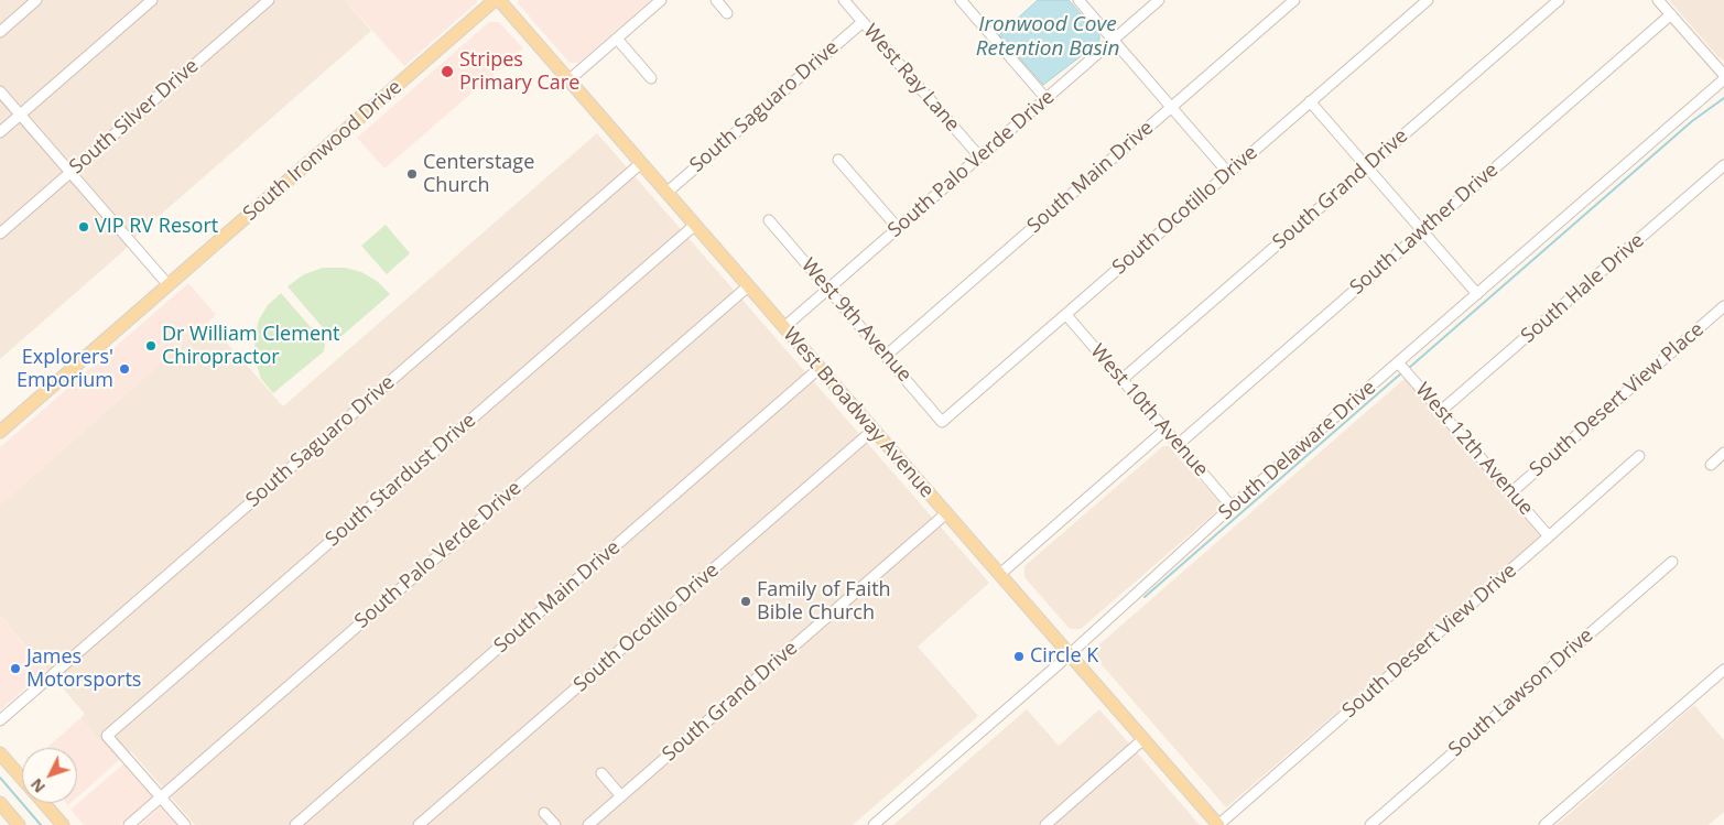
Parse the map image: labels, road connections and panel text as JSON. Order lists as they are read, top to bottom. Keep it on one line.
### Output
{"streets":{"main road":["South Ironwood Drive","West Broadway Avenue"],"street":["West Ray Lane","South Saguaro Drive","South Silver Drive","South Palo Verde Drive","South Main Drive","South Grand Drive","South Ocotillo Drive","South Lawther Drive","South Hale Drive","West 9th Avenue","South Desert View Place","West 10th Avenue","West 12th Avenue","South Delaware Drive","South Stardust Drive","South Desert View Drive","South Lawson Drive"]},"crossings":[["West Ray Lane","South Saguaro Drive"],["West Ray Lane","South Palo Verde Drive"],["South Saguaro Drive","West Broadway Avenue"],["South Ironwood Drive","West Broadway Avenue"],["South Palo Verde Drive","West 9th Avenue"],["South Palo Verde Drive","West Broadway Avenue"],["South Palo Verde Drive","South Stardust Drive"],["South Main Drive","West 9th Avenue"],["South Main Drive","West Broadway Avenue"],["South Grand Drive","West 10th Avenue"],["South Grand Drive","West Broadway Avenue"],["South Ocotillo Drive","West 9th Avenue"],["South Ocotillo Drive","West 10th Avenue"],["South Ocotillo Drive","West Broadway Avenue"],["South Lawther Drive","West 10th Avenue"],["South Hale Drive","West 12th Avenue"],["South Desert View Place","West 12th Avenue"],["West 10th Avenue","South Delaware Drive"],["West Broadway Avenue","South Delaware Drive"],["West Broadway Avenue","South Stardust Drive"],["West Broadway Avenue","South Desert View Drive"],["West 12th Avenue","South Delaware Drive"],["West 12th Avenue","South Desert View Drive"]],"water":["Ironwood Cove Retention Basin"],"places":["Stripes Primary Care","Centerstage Church","VIP RV Resort","Dr William Clement Chiropractor","Explorers' Emporium","Family of Faith Bible Church","Circle K","James Motorsports"],"north":"bottom left"}
